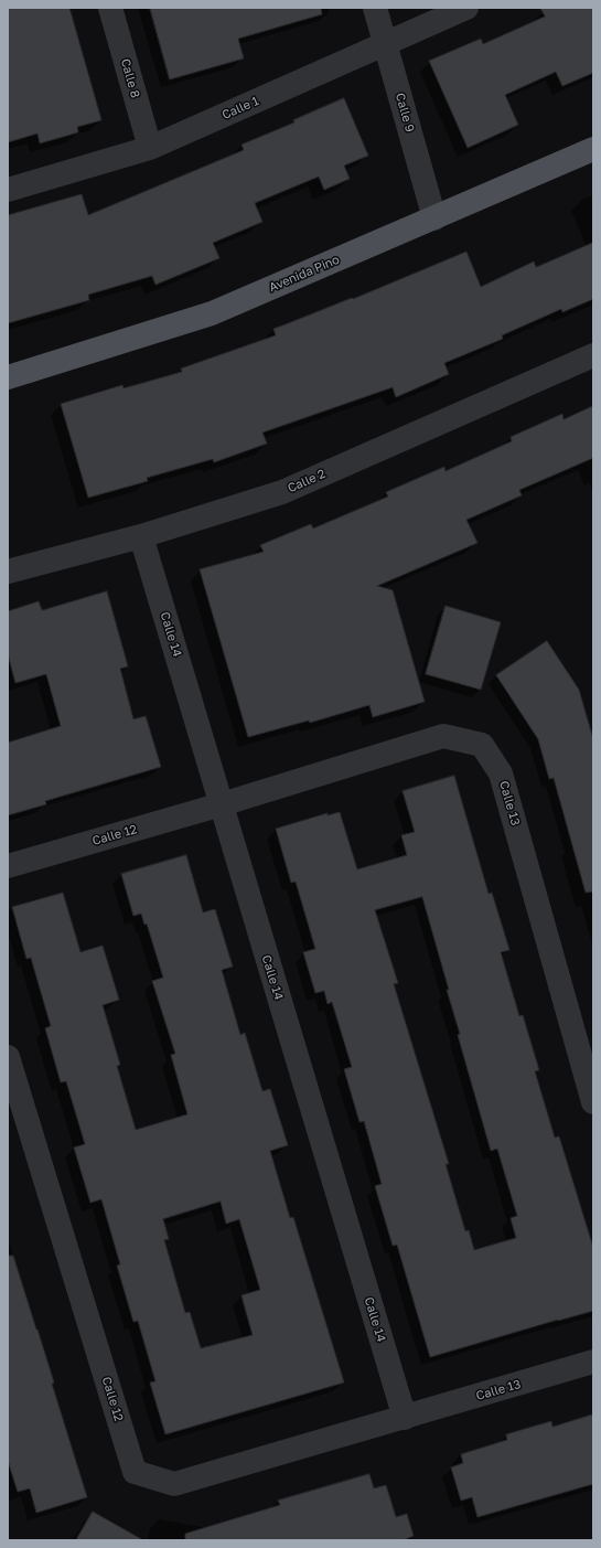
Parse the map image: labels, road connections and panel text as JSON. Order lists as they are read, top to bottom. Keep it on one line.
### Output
{"streets":{"main road":["Avenida Pino"],"street":["Calle 8","Calle 1","Calle 9","Calle 2","Calle 14","Calle 13","Calle 12"]},"crossings":[["Calle 8","Calle 1"],["Calle 1","Calle 9"],["Calle 9","Avenida Pino"],["Calle 2","Calle 14"],["Calle 14","Calle 13"],["Calle 14","Calle 12"],["Calle 13","Calle 12"]]}
